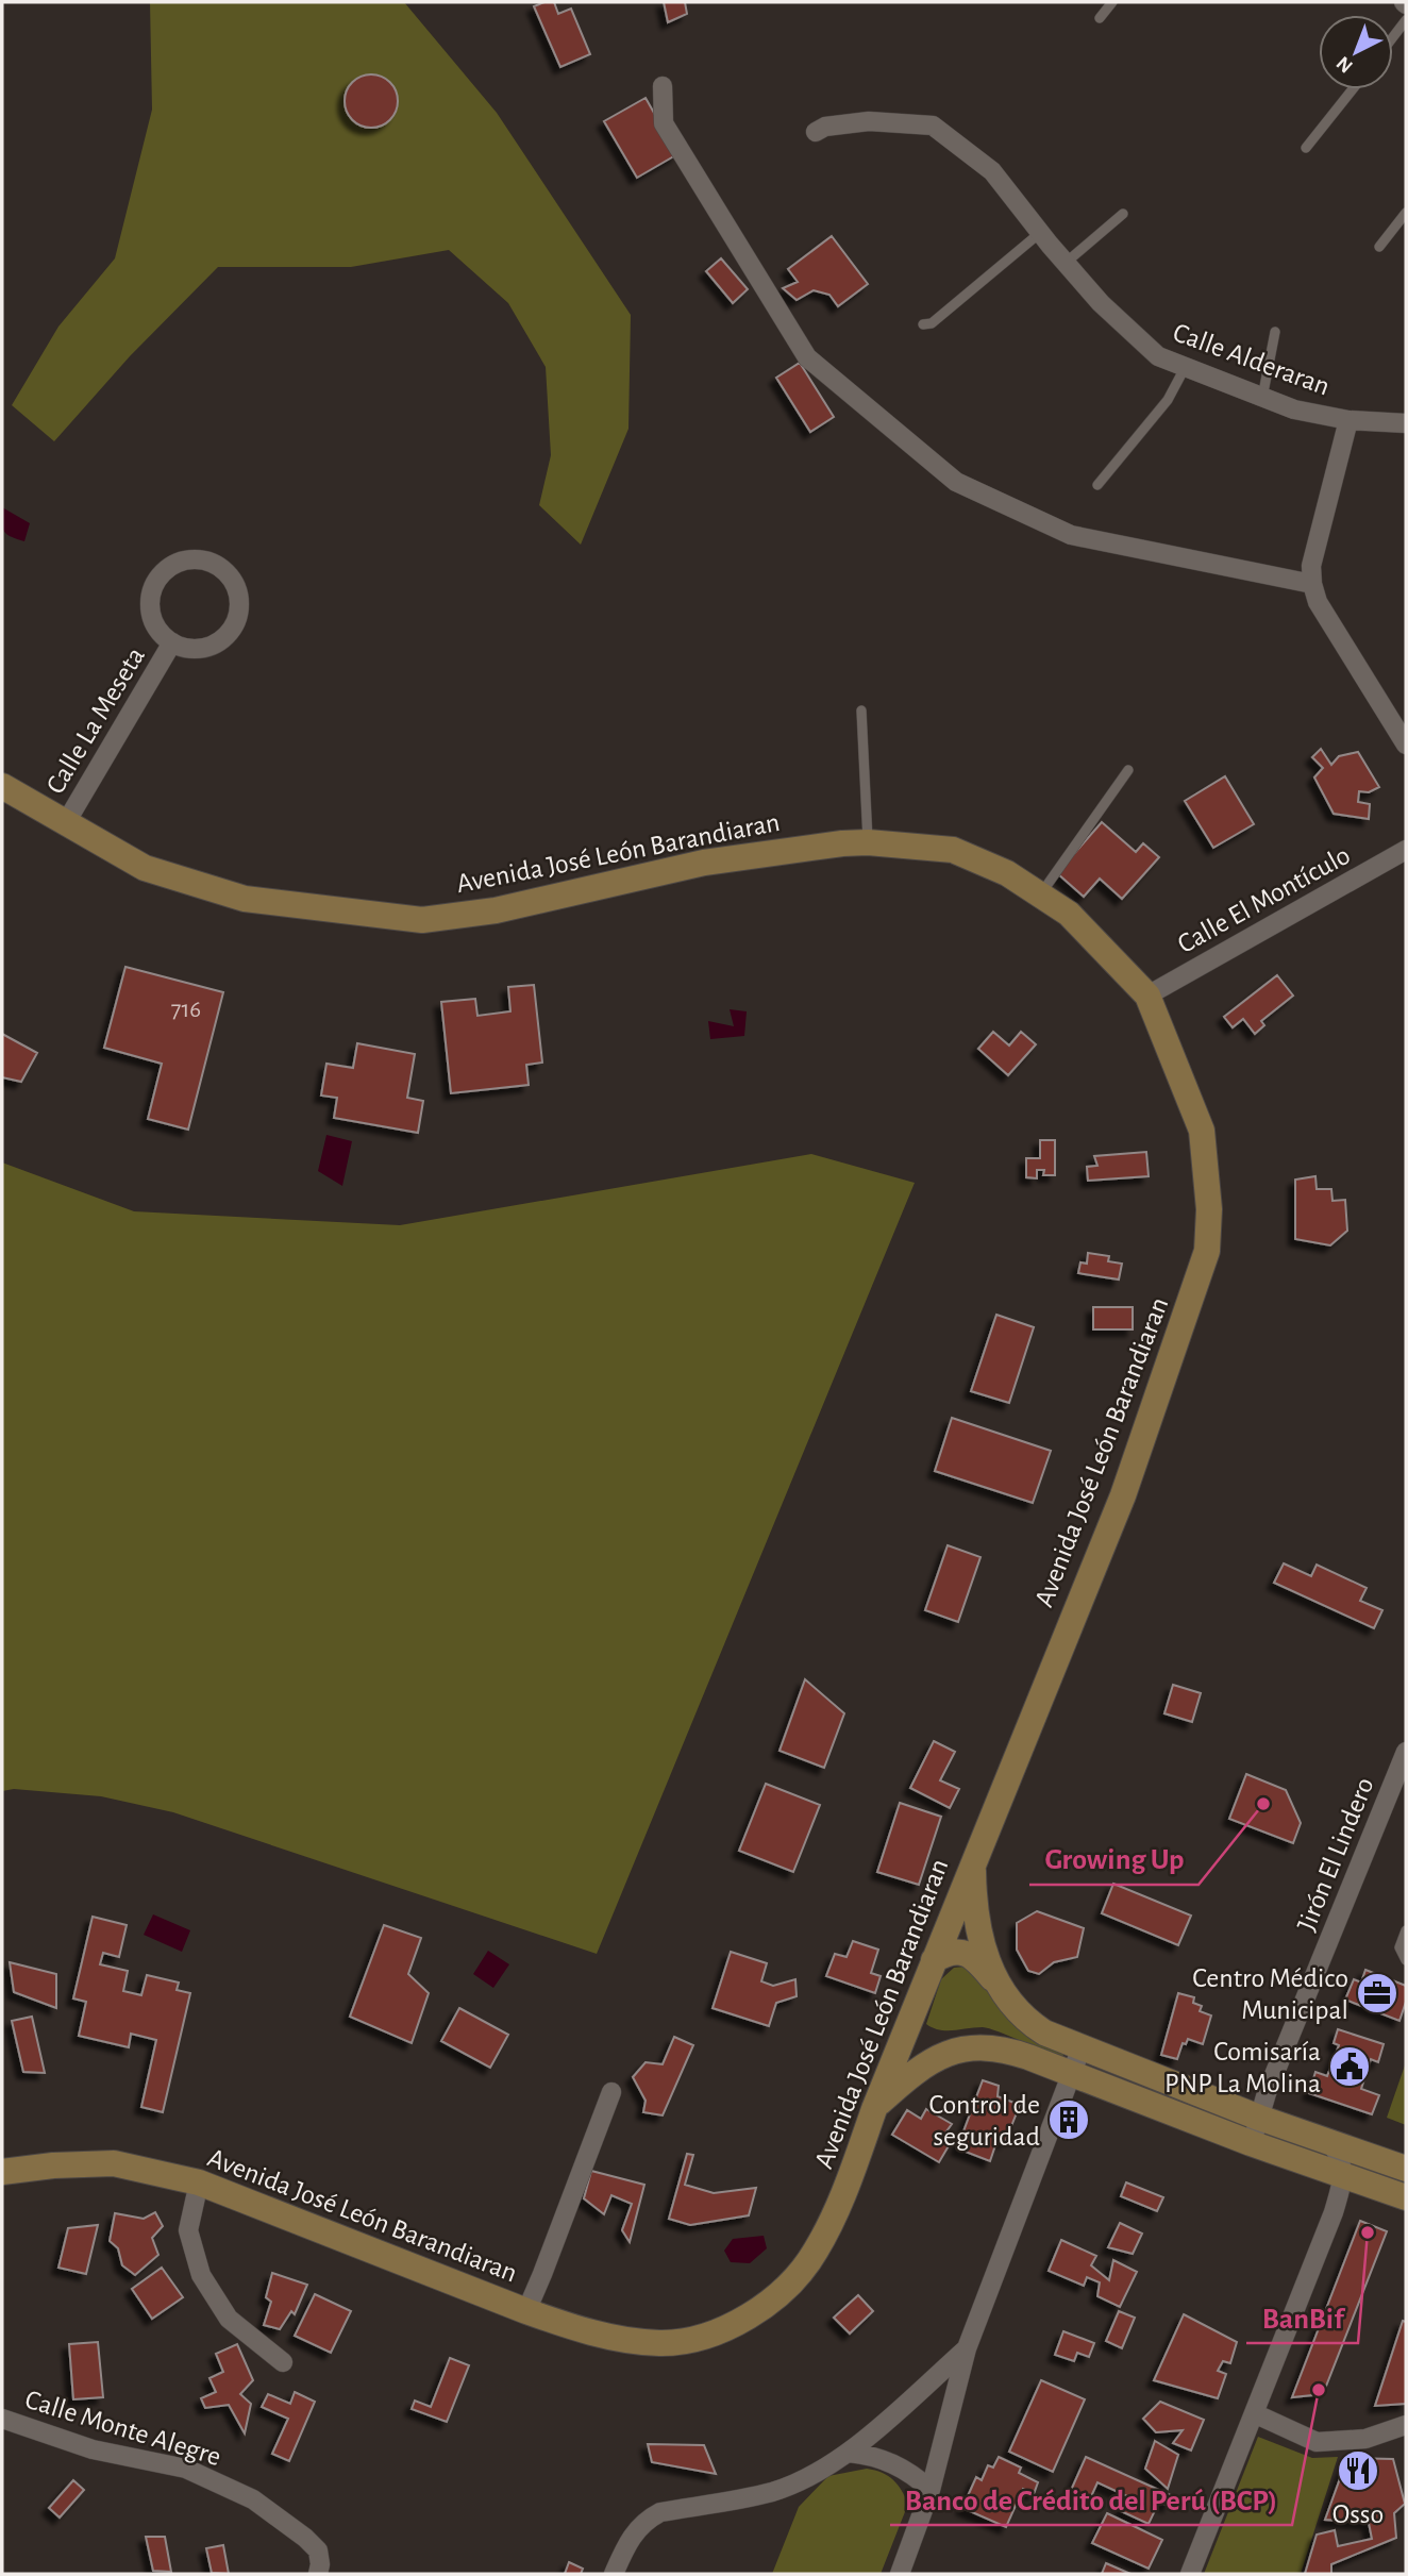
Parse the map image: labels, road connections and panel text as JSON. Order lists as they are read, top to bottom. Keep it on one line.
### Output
{"streets":{"street":["Calle Alderaran","Calle La Meseta","Avenida José León Barandiaran","Calle El Montículo","Jirón El Lindero","Calle Monte Alegre"]},"crossings":[["Calle La Meseta","Avenida José León Barandiaran"],["Avenida José León Barandiaran","Calle El Montículo"]],"places":{"other":["Growing Up","BanBif","Banco de Crédito del Perú (BCP)"],"office":["Centro Médico Municipal"],"public building":["Comisaría PNP La Molina"],"building":["Control de seguridad"],"restaurant":["Osso"]},"house_numbers":["716"],"north":"bottom left"}
